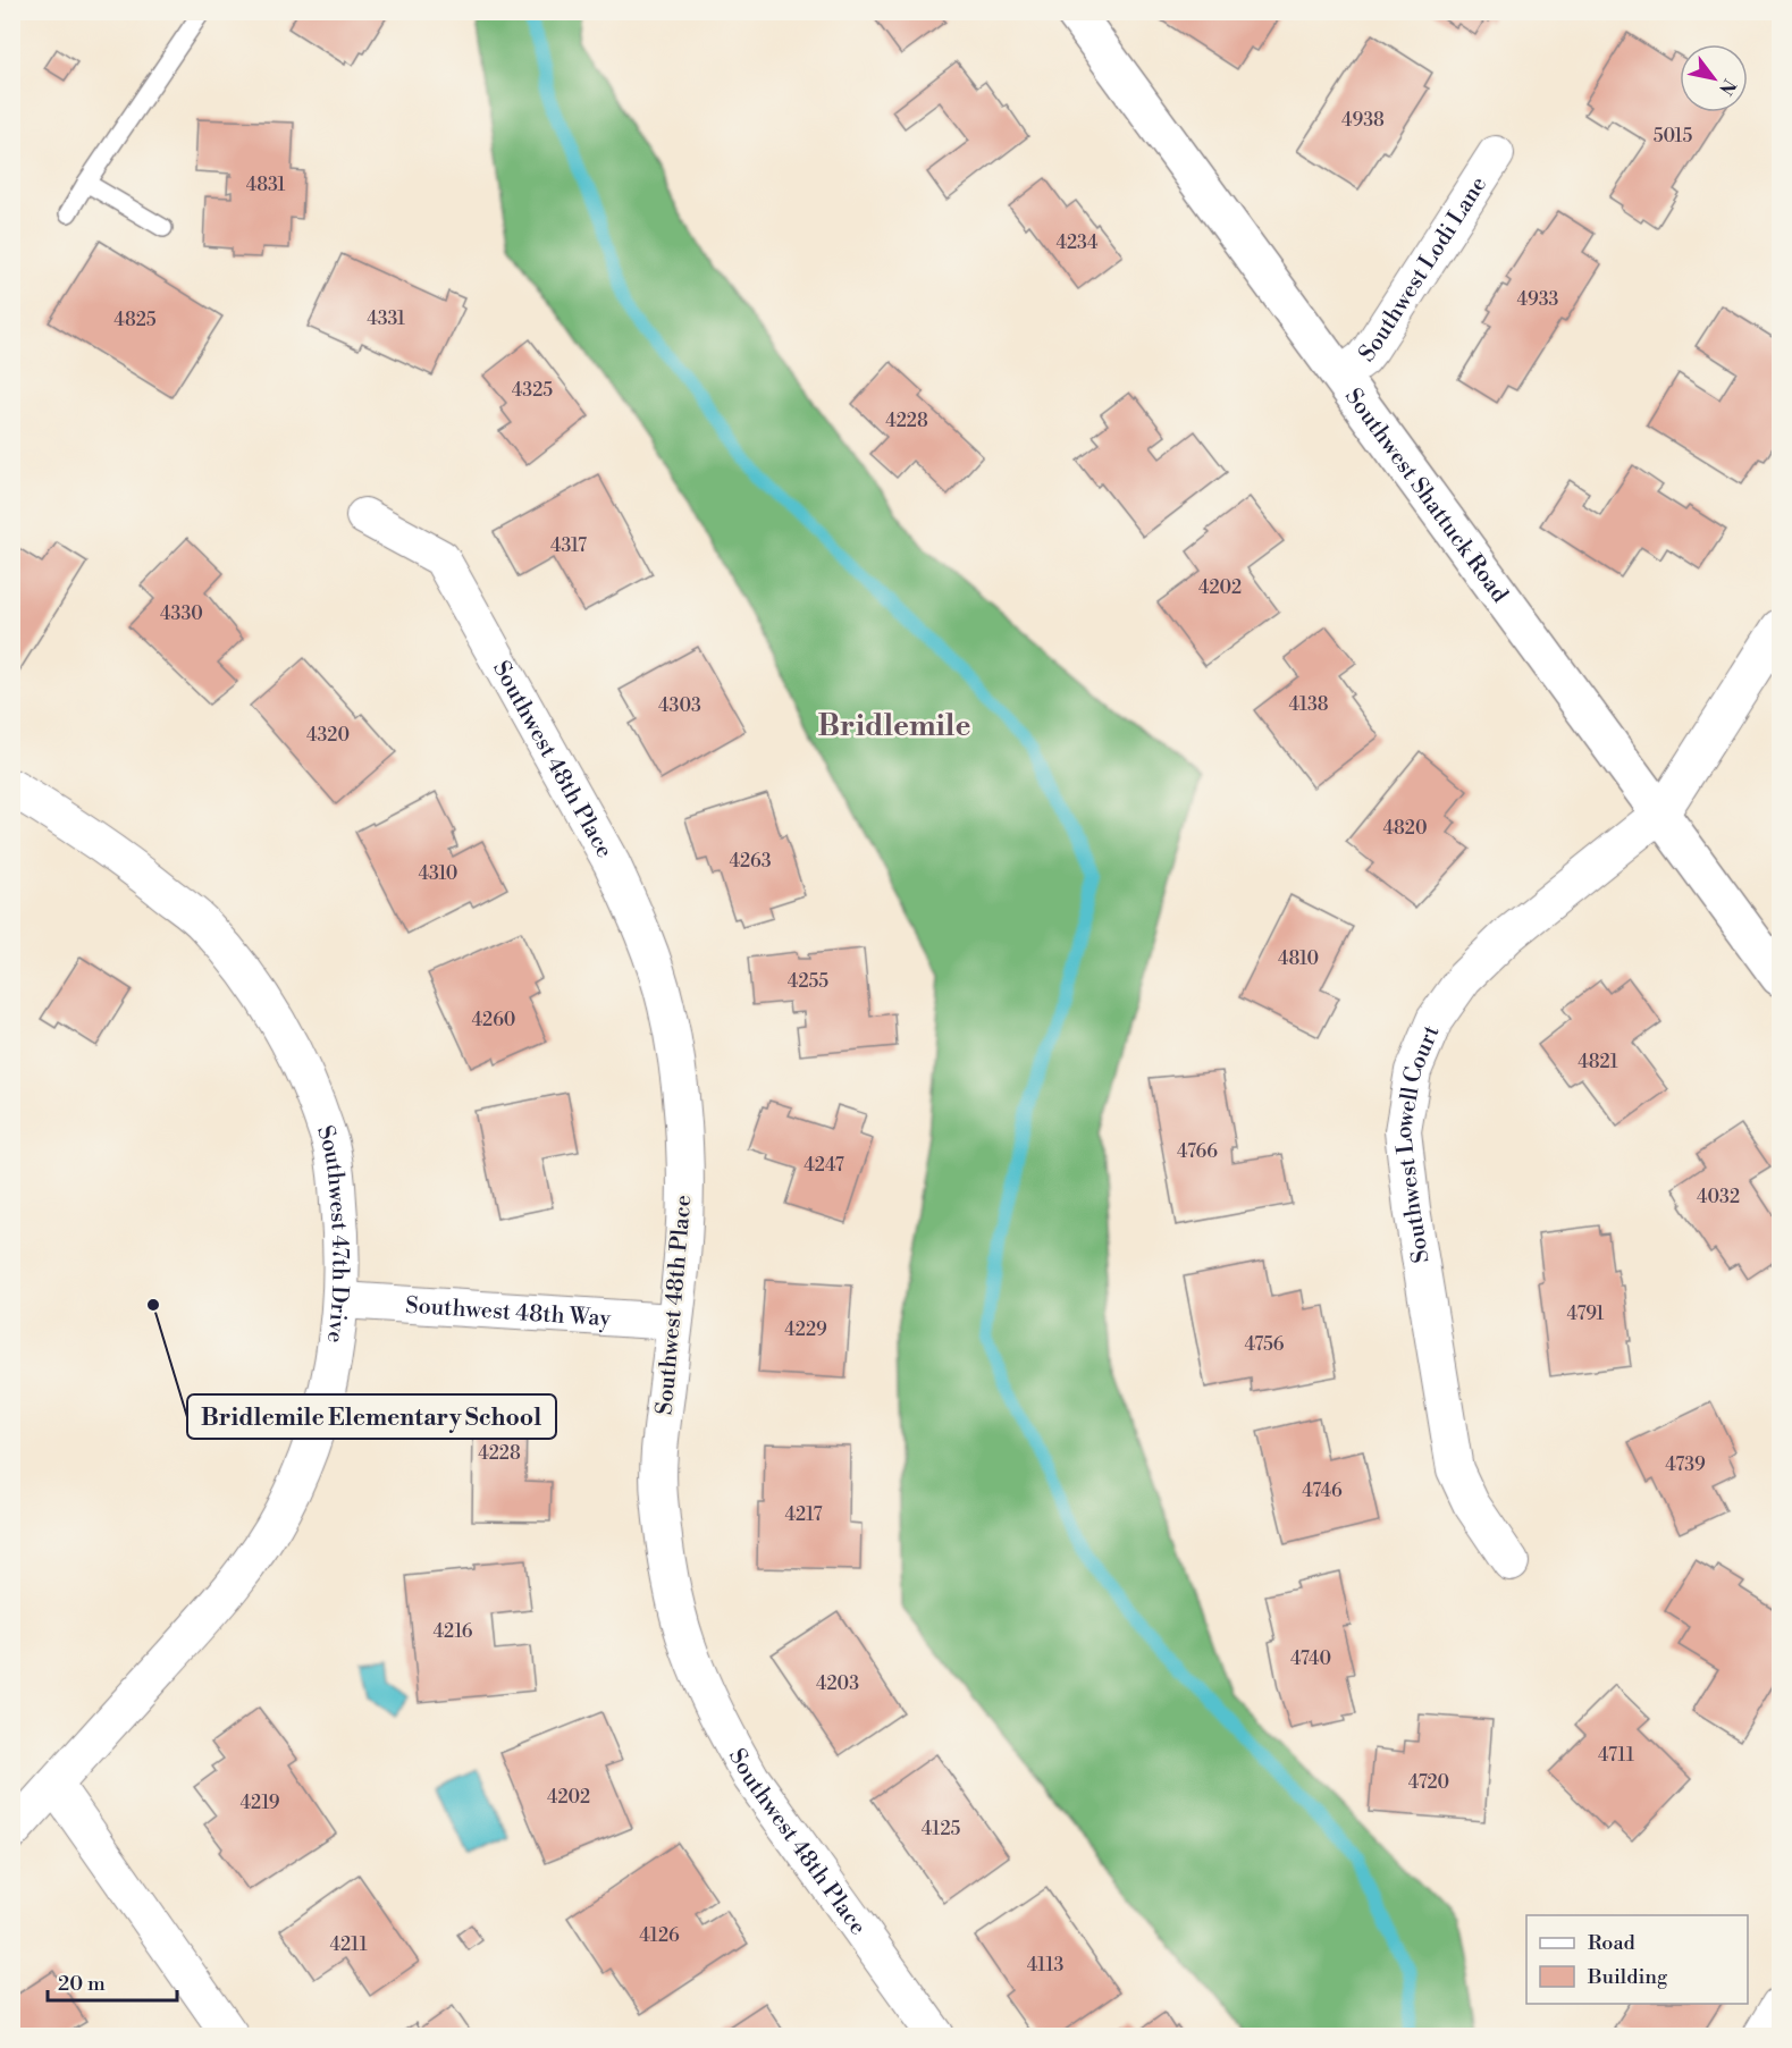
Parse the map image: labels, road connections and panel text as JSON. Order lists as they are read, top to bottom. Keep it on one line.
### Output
{"streets":{"street":["Southwest Lodi Lane","Southwest Shattuck Road","Southwest 48th Place","Southwest Lowell Court","Southwest 47th Drive","Southwest 48th Way"]},"crossings":[["Southwest Lodi Lane","Southwest Shattuck Road"],["Southwest Shattuck Road","Southwest Lowell Court"],["Southwest 48th Place","Southwest 48th Way"],["Southwest 47th Drive","Southwest 48th Way"]],"districts":["Bridlemile"],"places":["Bridlemile Elementary School"],"house_numbers":["4938","5015","4831","4234","4933","4331","4825","4325","4228","4317","4202","4330","4138","4303","4320","4820","4263","4310","4810","4255","4260","4821","4766","4247","4032","4791","4229","4756","4228","4739","4746","4217","4216","4740","4203","4711","4720","4202","4219","4125","4126","4211","4113"],"legend":["Road","Building"],"scale_bar":"20 m","north":"bottom right"}
